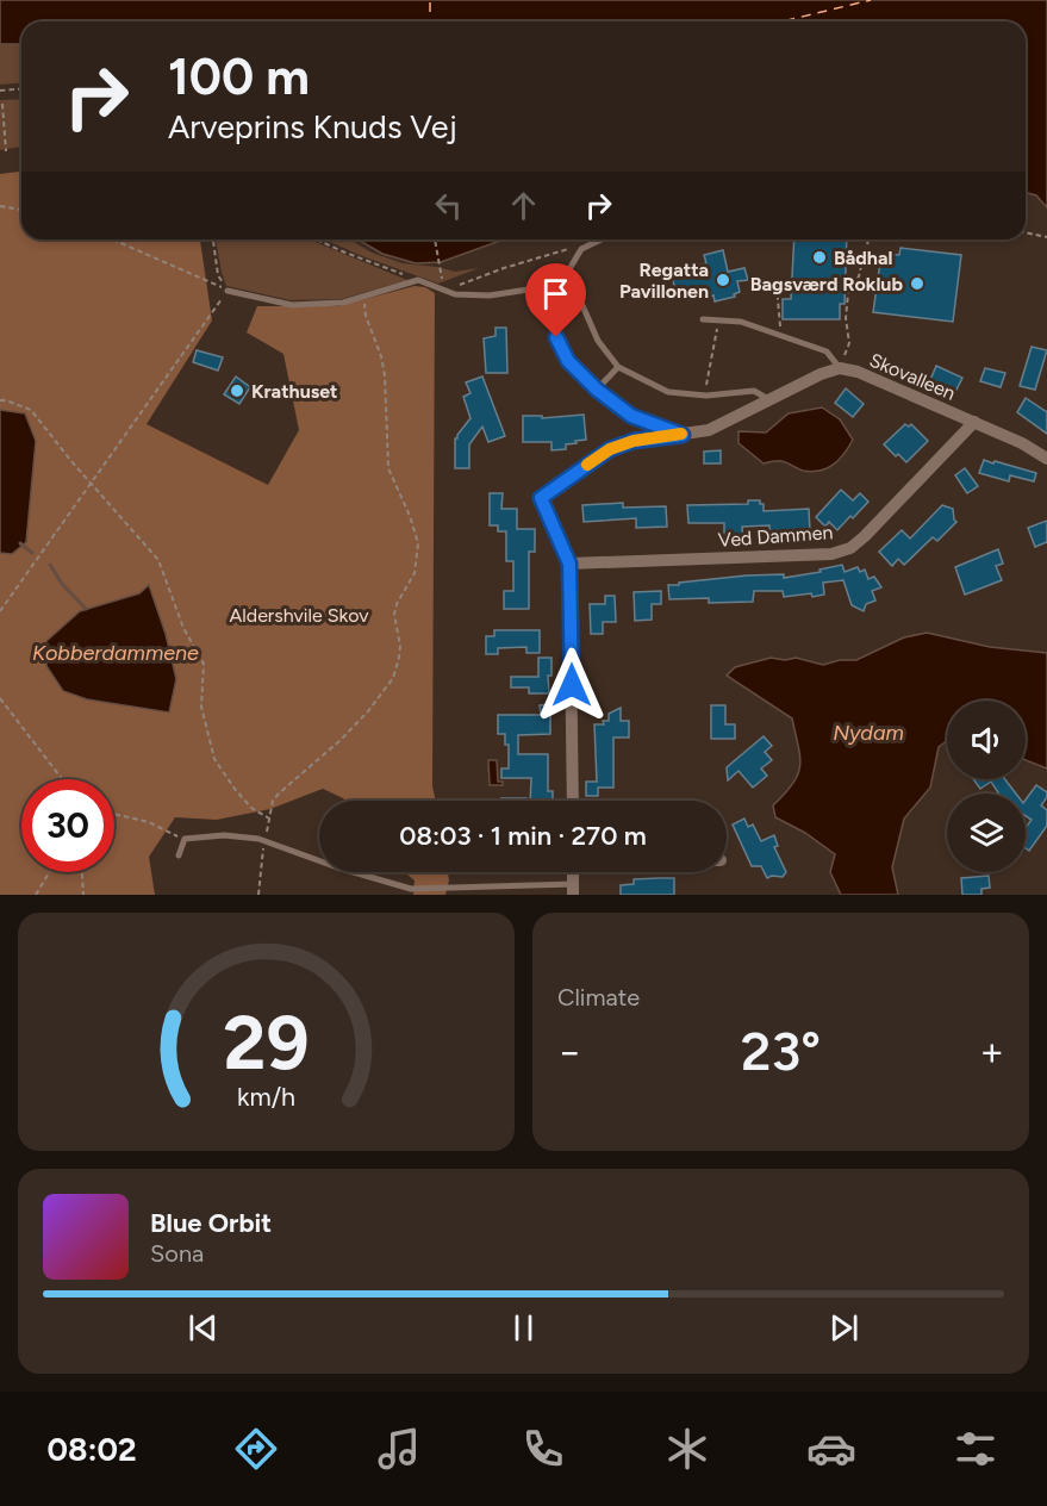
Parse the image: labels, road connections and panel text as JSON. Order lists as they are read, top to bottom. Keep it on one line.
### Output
{"streets":{"street":["Skovalleen","Ved Dammen"]},"crossings":[["Skovalleen","Ved Dammen"]],"water":["Kobberdammene","Nydam"],"parks":["Aldershvile Skov"],"places":["Bådhal","Regatta Pavillonen","Bagsværd Roklub","Krathuset"],"page":{"turn":["100 m","Arveprins Knuds Vej"],"limit":"30","trip":"08:03 · 1 min · 270 m","tile":"Climate","heat":["−","23°","+"],"song":["Blue Orbit","Sona"],"tabs":"08:02","gauge":["29","km/h"]}}
